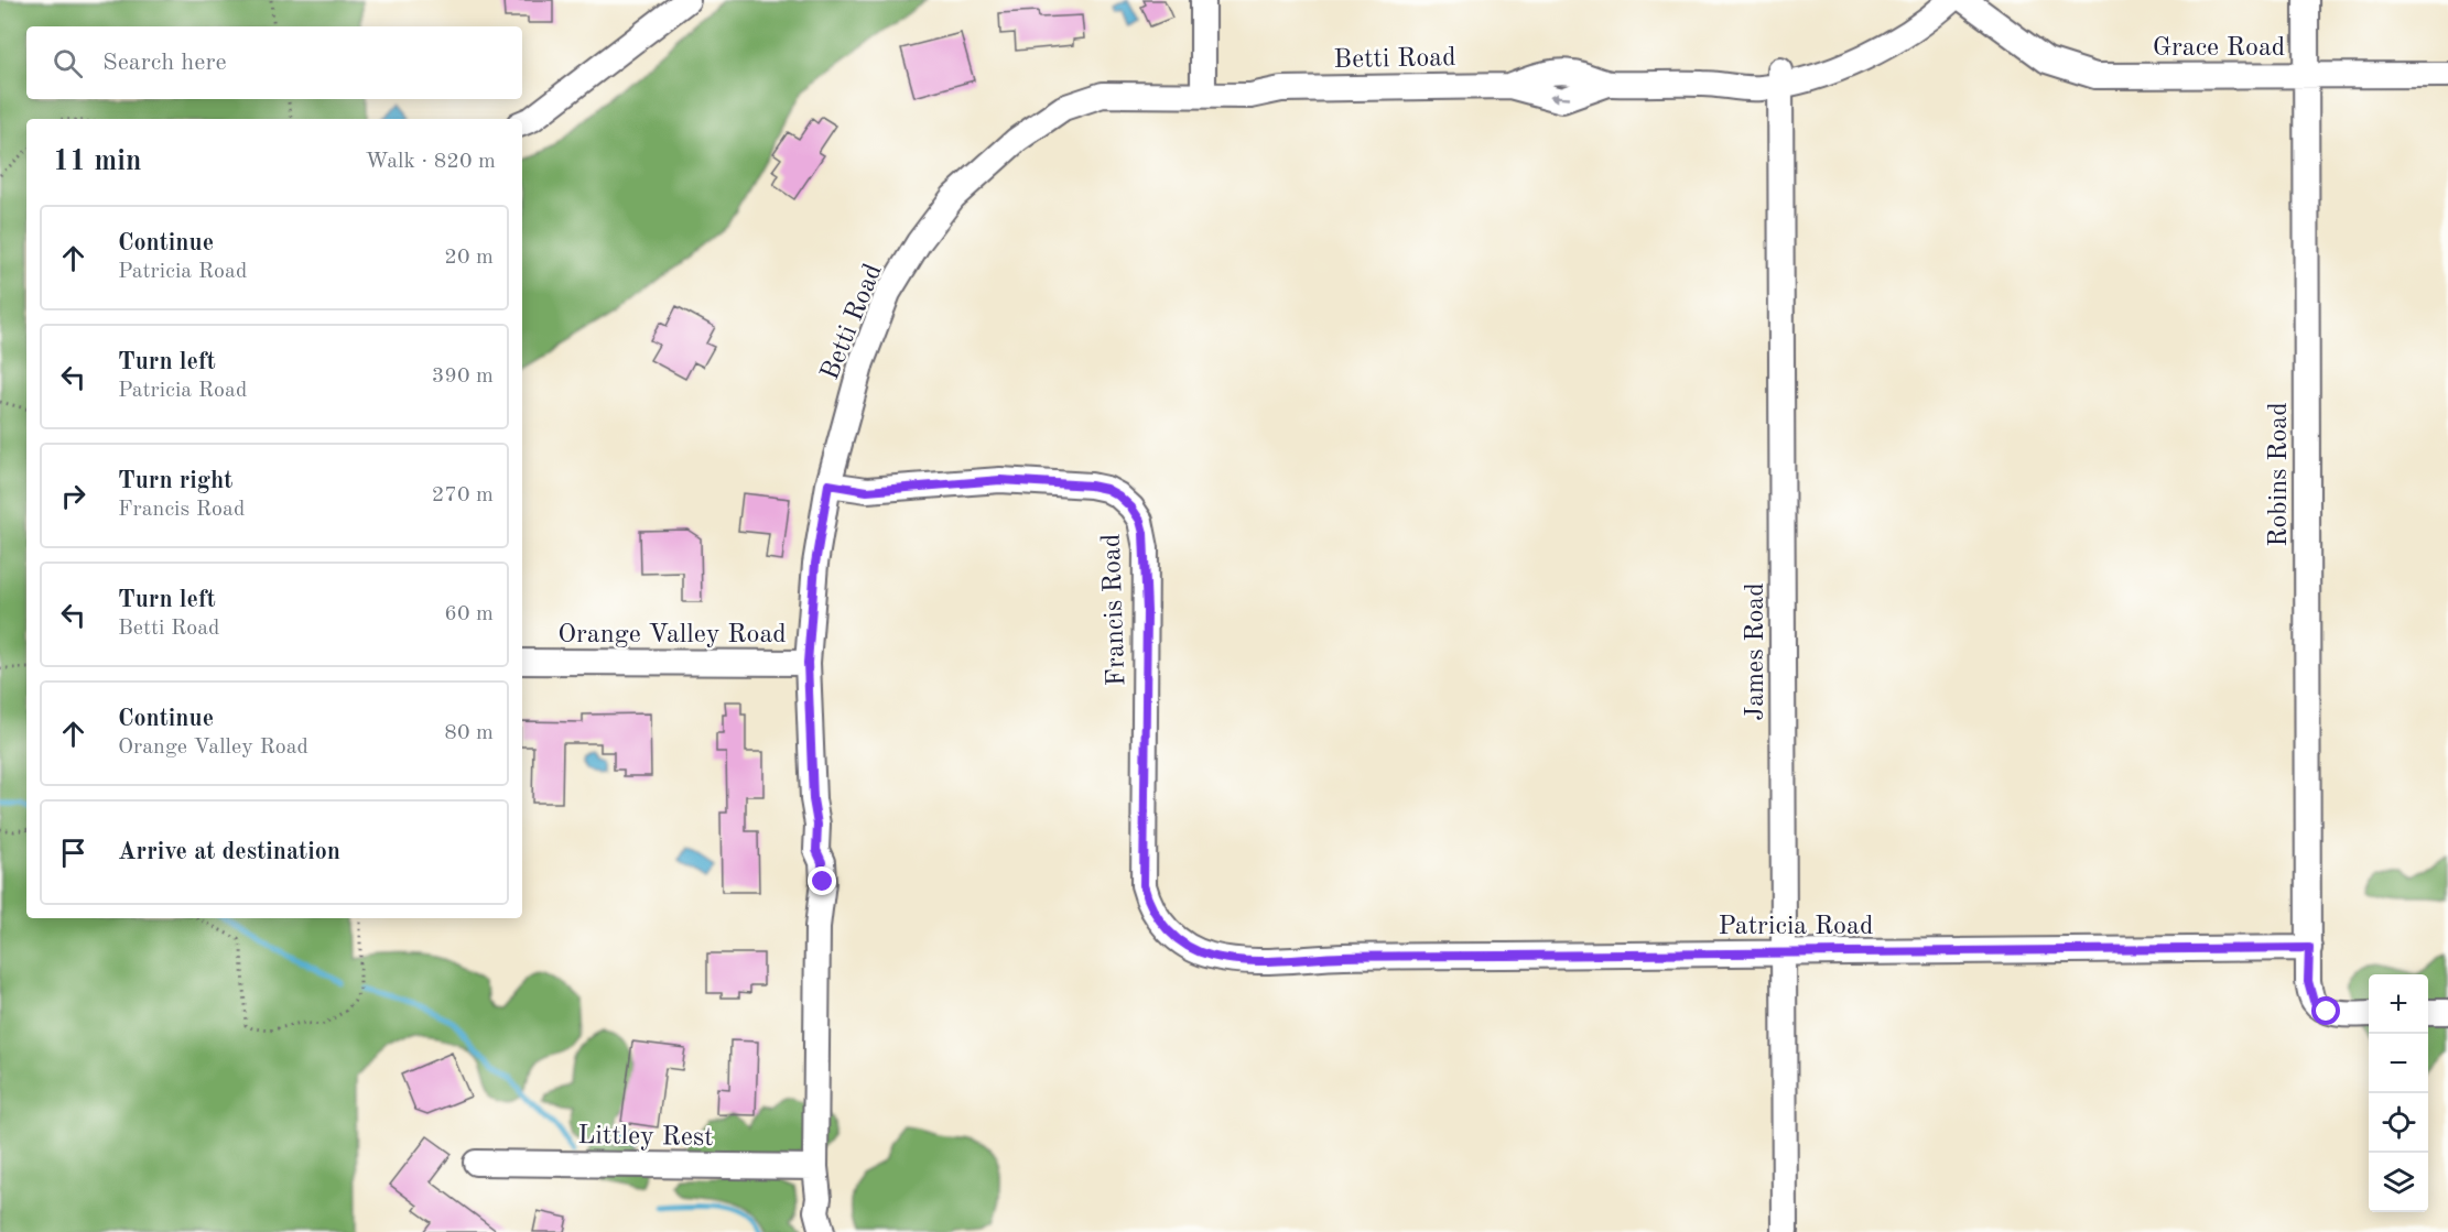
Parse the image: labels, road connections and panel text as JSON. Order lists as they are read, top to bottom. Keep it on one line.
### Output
{"streets":{"street":["Grace Road","Betti Road","Robins Road","Francis Road","Orange Valley Road","James Road","Patricia Road","Littley Rest"]},"crossings":[["Grace Road","Robins Road"],["Betti Road","Francis Road"],["Betti Road","Orange Valley Road"],["Betti Road","James Road"],["Robins Road","Patricia Road"],["Francis Road","Patricia Road"],["Orange Valley Road","Littley Rest"],["James Road","Patricia Road"]],"page":{"search":"Search here","heading":["11 min","Walk · 820 m"],"list":[["Continue","Patricia Road","20 m"],["Turn left","Patricia Road","390 m"],["Turn right","Francis Road","270 m"],["Turn left","Betti Road","60 m"],["Continue","Orange Valley Road","80 m"],"Arrive at destination"],"map_buttons":["+","−"]}}
